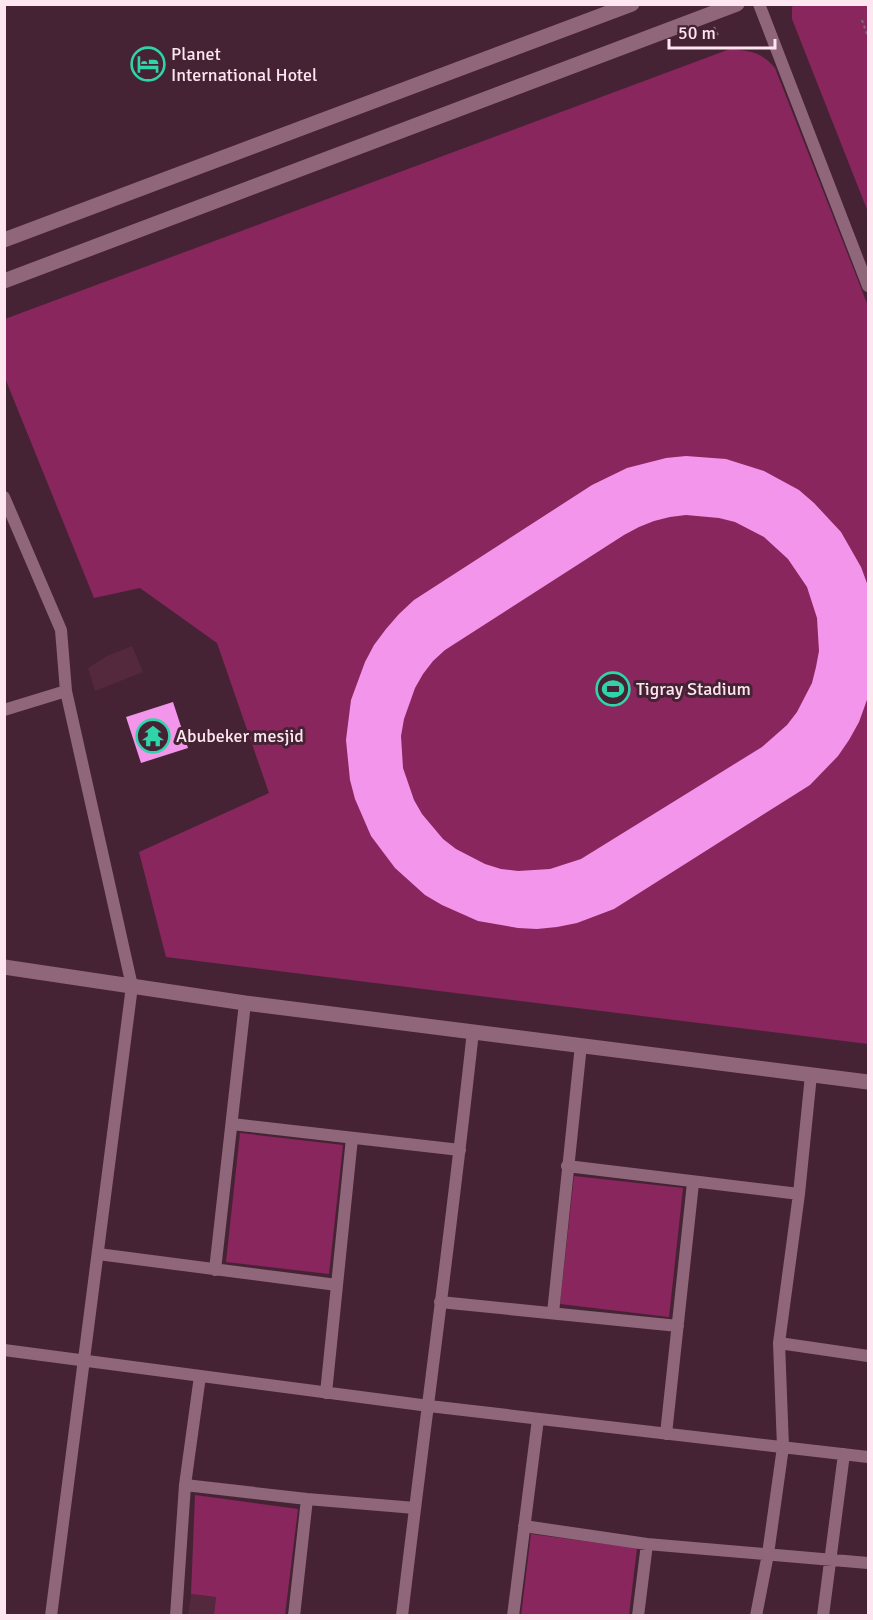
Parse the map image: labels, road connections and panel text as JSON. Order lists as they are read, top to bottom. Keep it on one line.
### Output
{"places":{"hotel":["Planet International Hotel"],"sports":["Tigray Stadium"],"temple":["Abubeker mesjid"]},"scale_bar":"50 m"}
